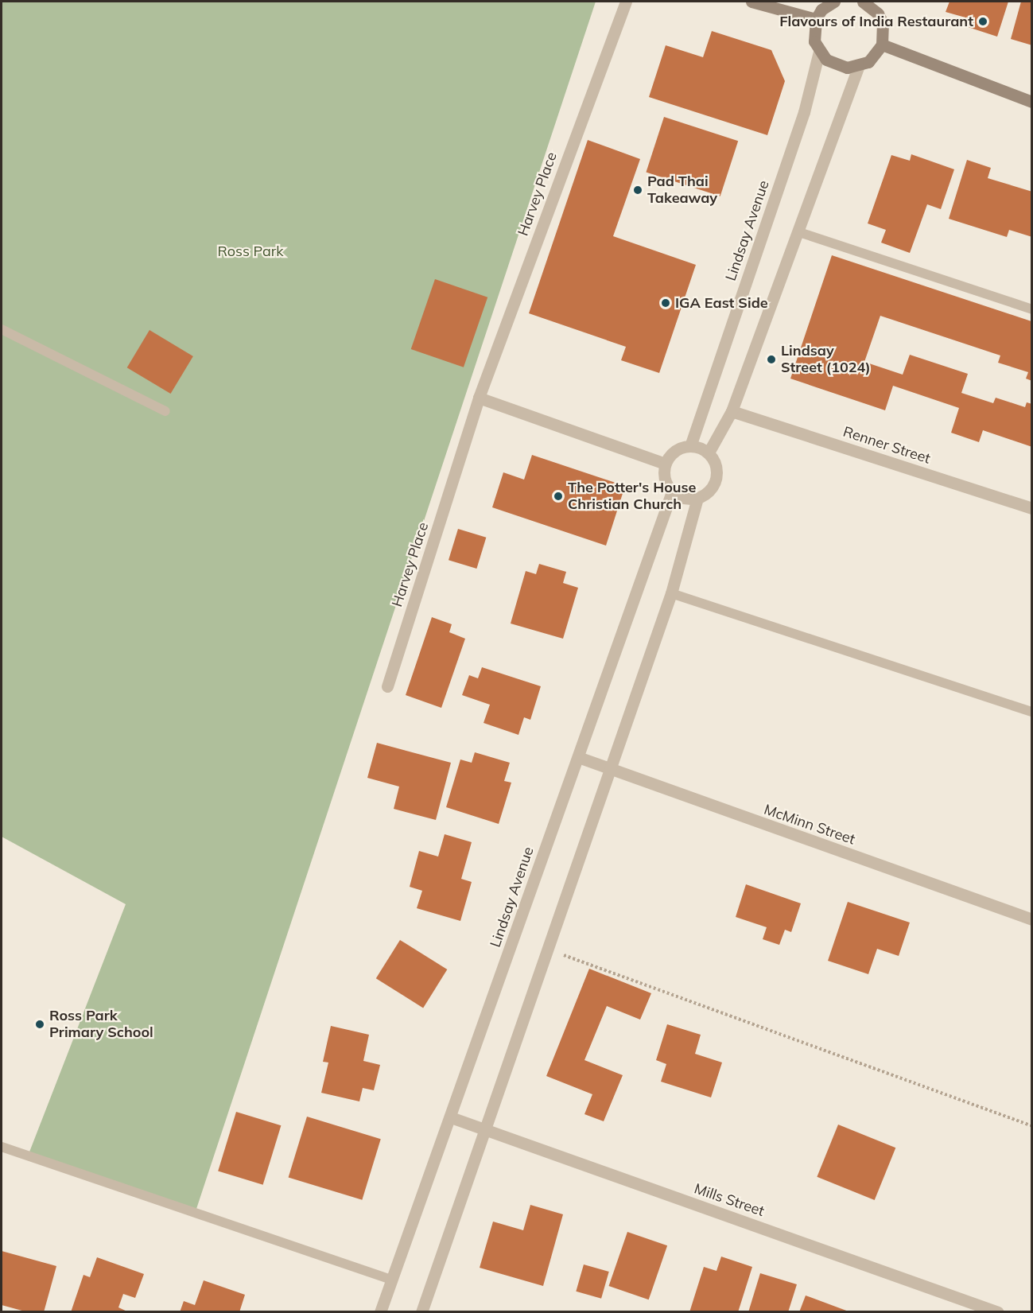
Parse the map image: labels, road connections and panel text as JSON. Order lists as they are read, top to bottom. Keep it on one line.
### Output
{"streets":{"street":["Harvey Place","Lindsay Avenue","Renner Street","McMinn Street","Mills Street"]},"crossings":[["Lindsay Avenue","McMinn Street"],["Lindsay Avenue","Mills Street"]],"parks":["Ross Park"],"places":["Flavours of India Restaurant","Pad Thai Takeaway","IGA East Side","Lindsay Street (1024)","The Potter's House Christian Church","Ross Park Primary School"]}
